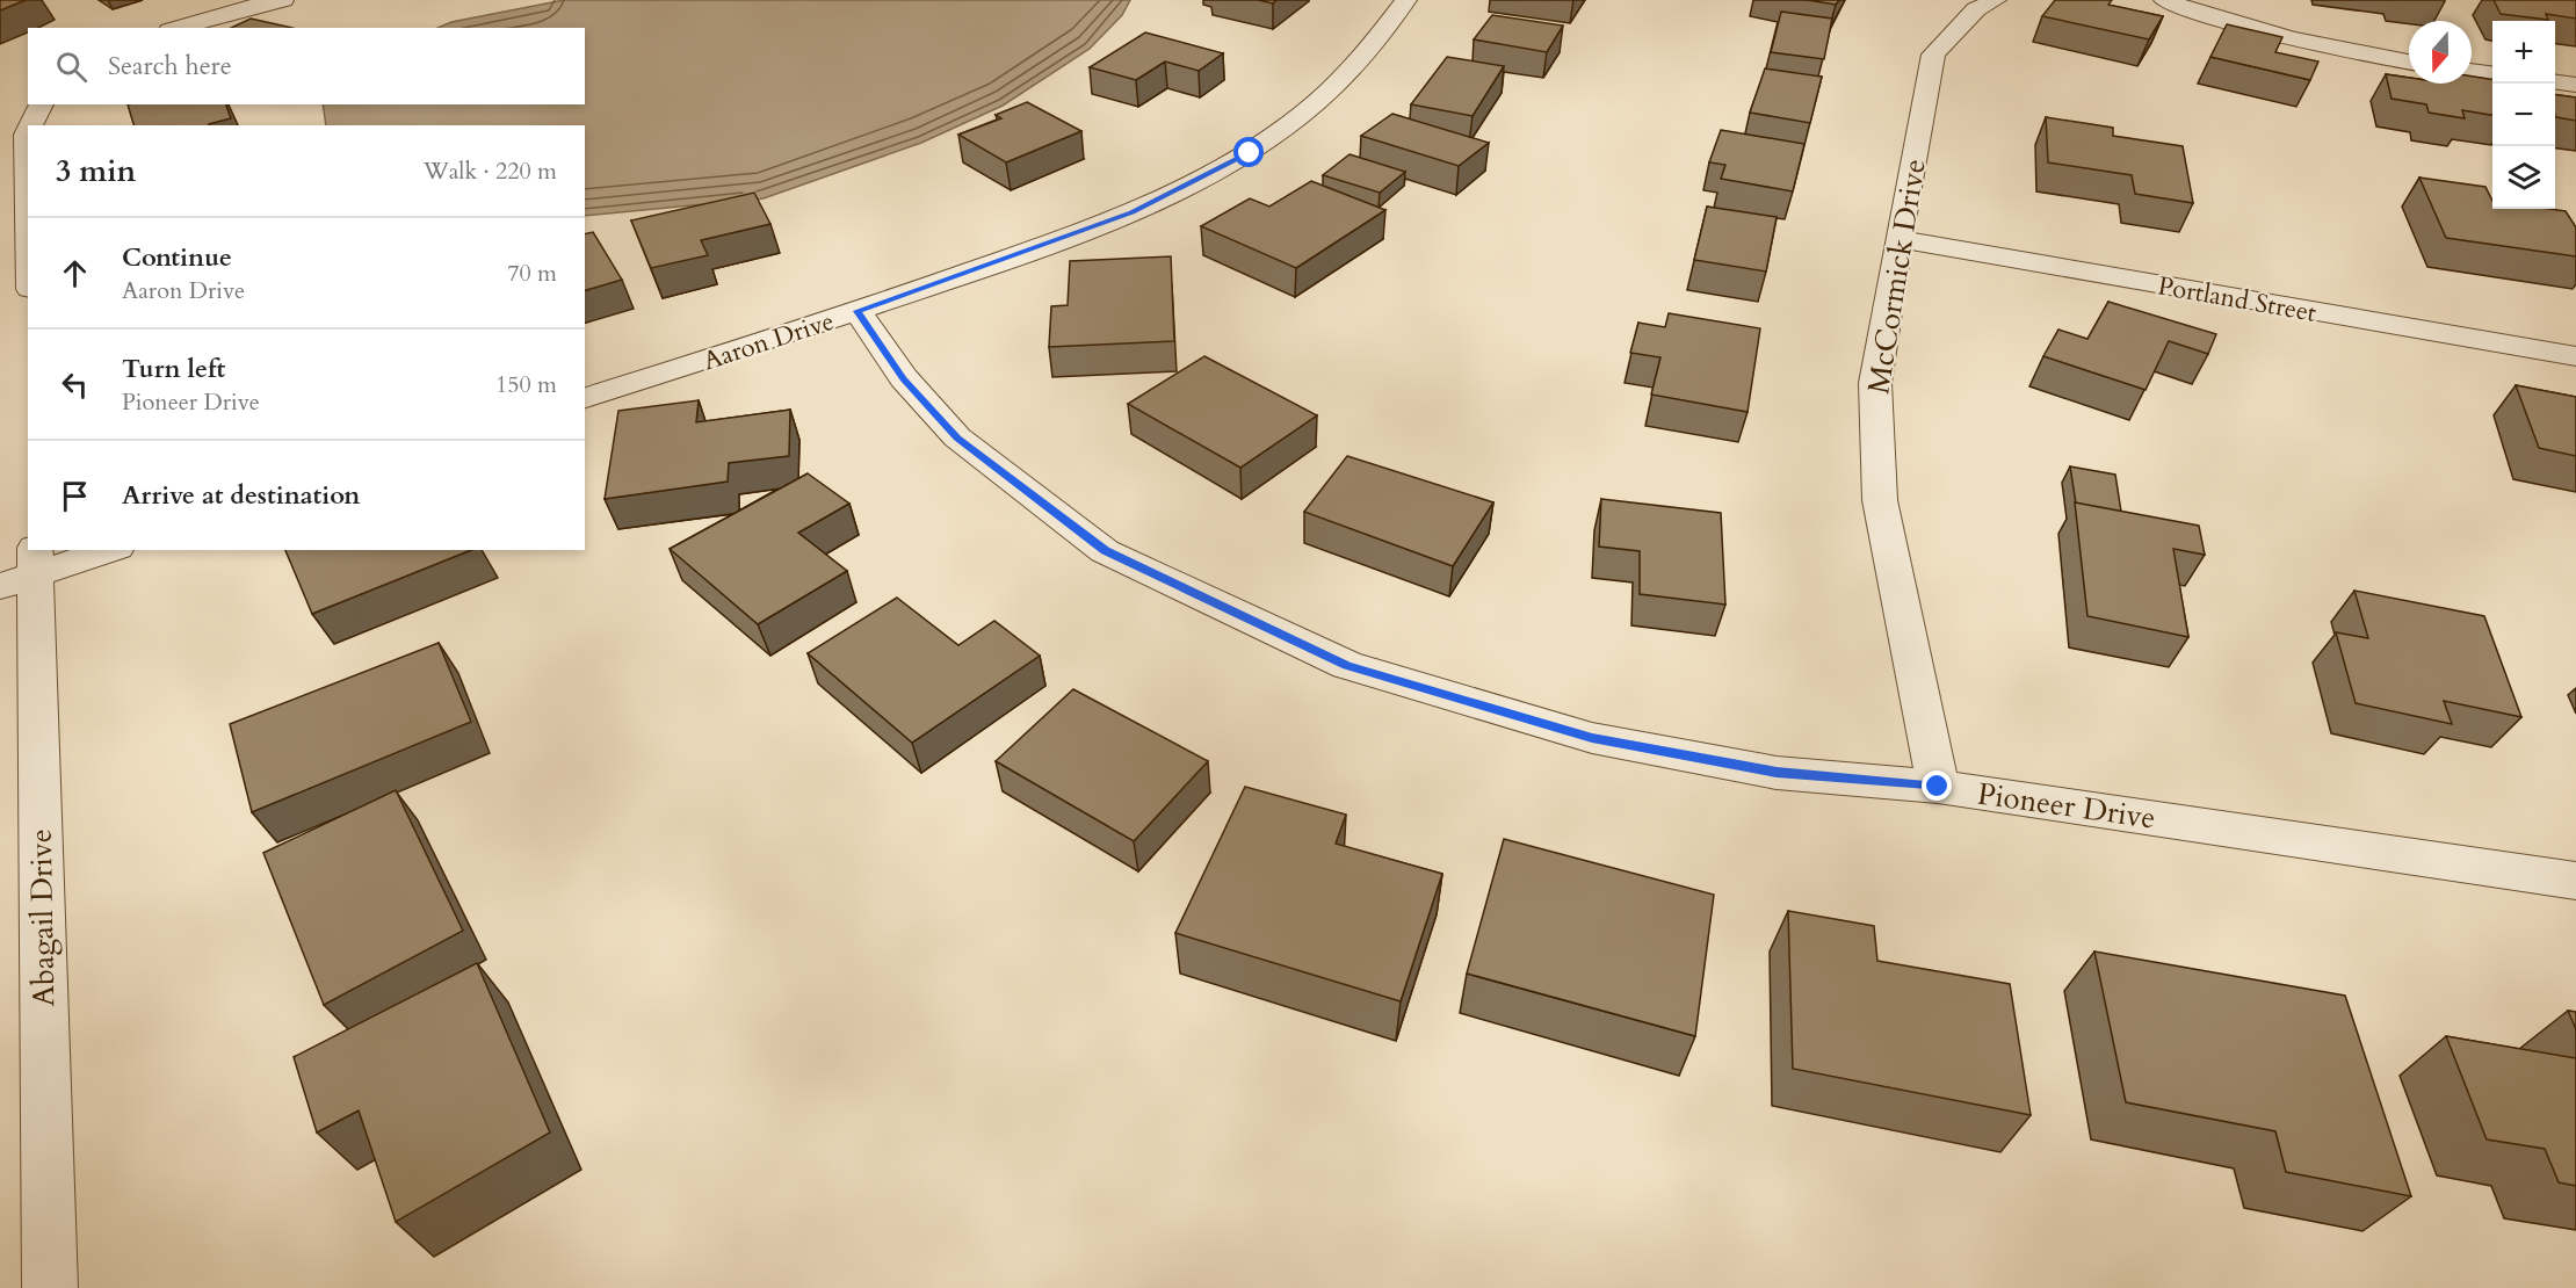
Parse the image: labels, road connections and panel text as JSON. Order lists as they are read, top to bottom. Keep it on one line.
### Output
{"streets":{"street":["McCormick Drive","Portland Street","Aaron Drive","Pioneer Drive","Abagail Drive"]},"crossings":[["McCormick Drive","Portland Street"],["McCormick Drive","Pioneer Drive"],["Aaron Drive","Pioneer Drive"]],"north":"bottom","page":{"map_buttons":["+","−"],"search":"Search here","heading":["3 min","Walk · 220 m"],"list":[["Continue","Aaron Drive","70 m"],["Turn left","Pioneer Drive","150 m"],"Arrive at destination"]}}
